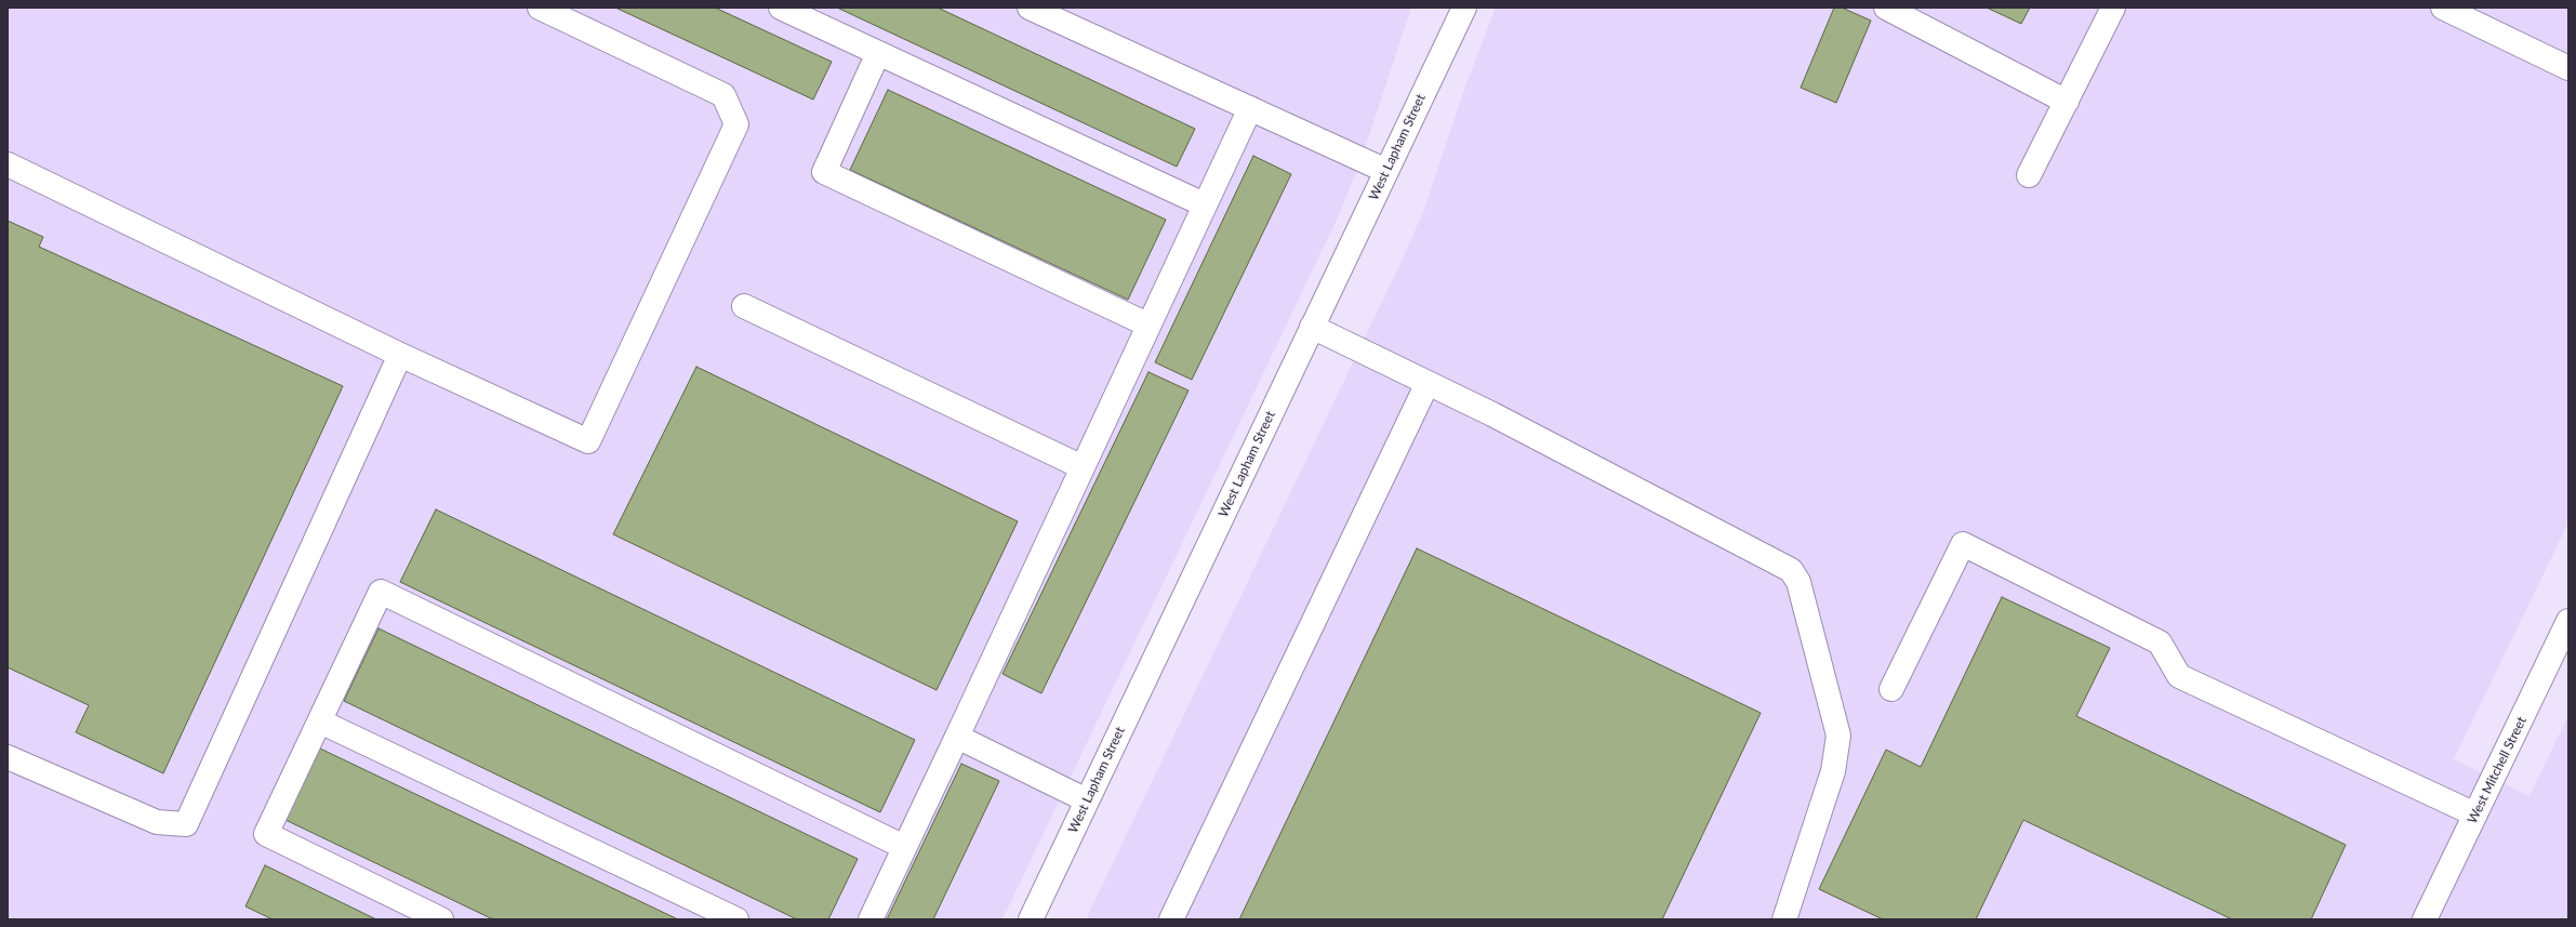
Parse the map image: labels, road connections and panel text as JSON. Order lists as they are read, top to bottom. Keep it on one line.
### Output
{"streets":{"street":["West Lapham Street","West Mitchell Street"]}}
